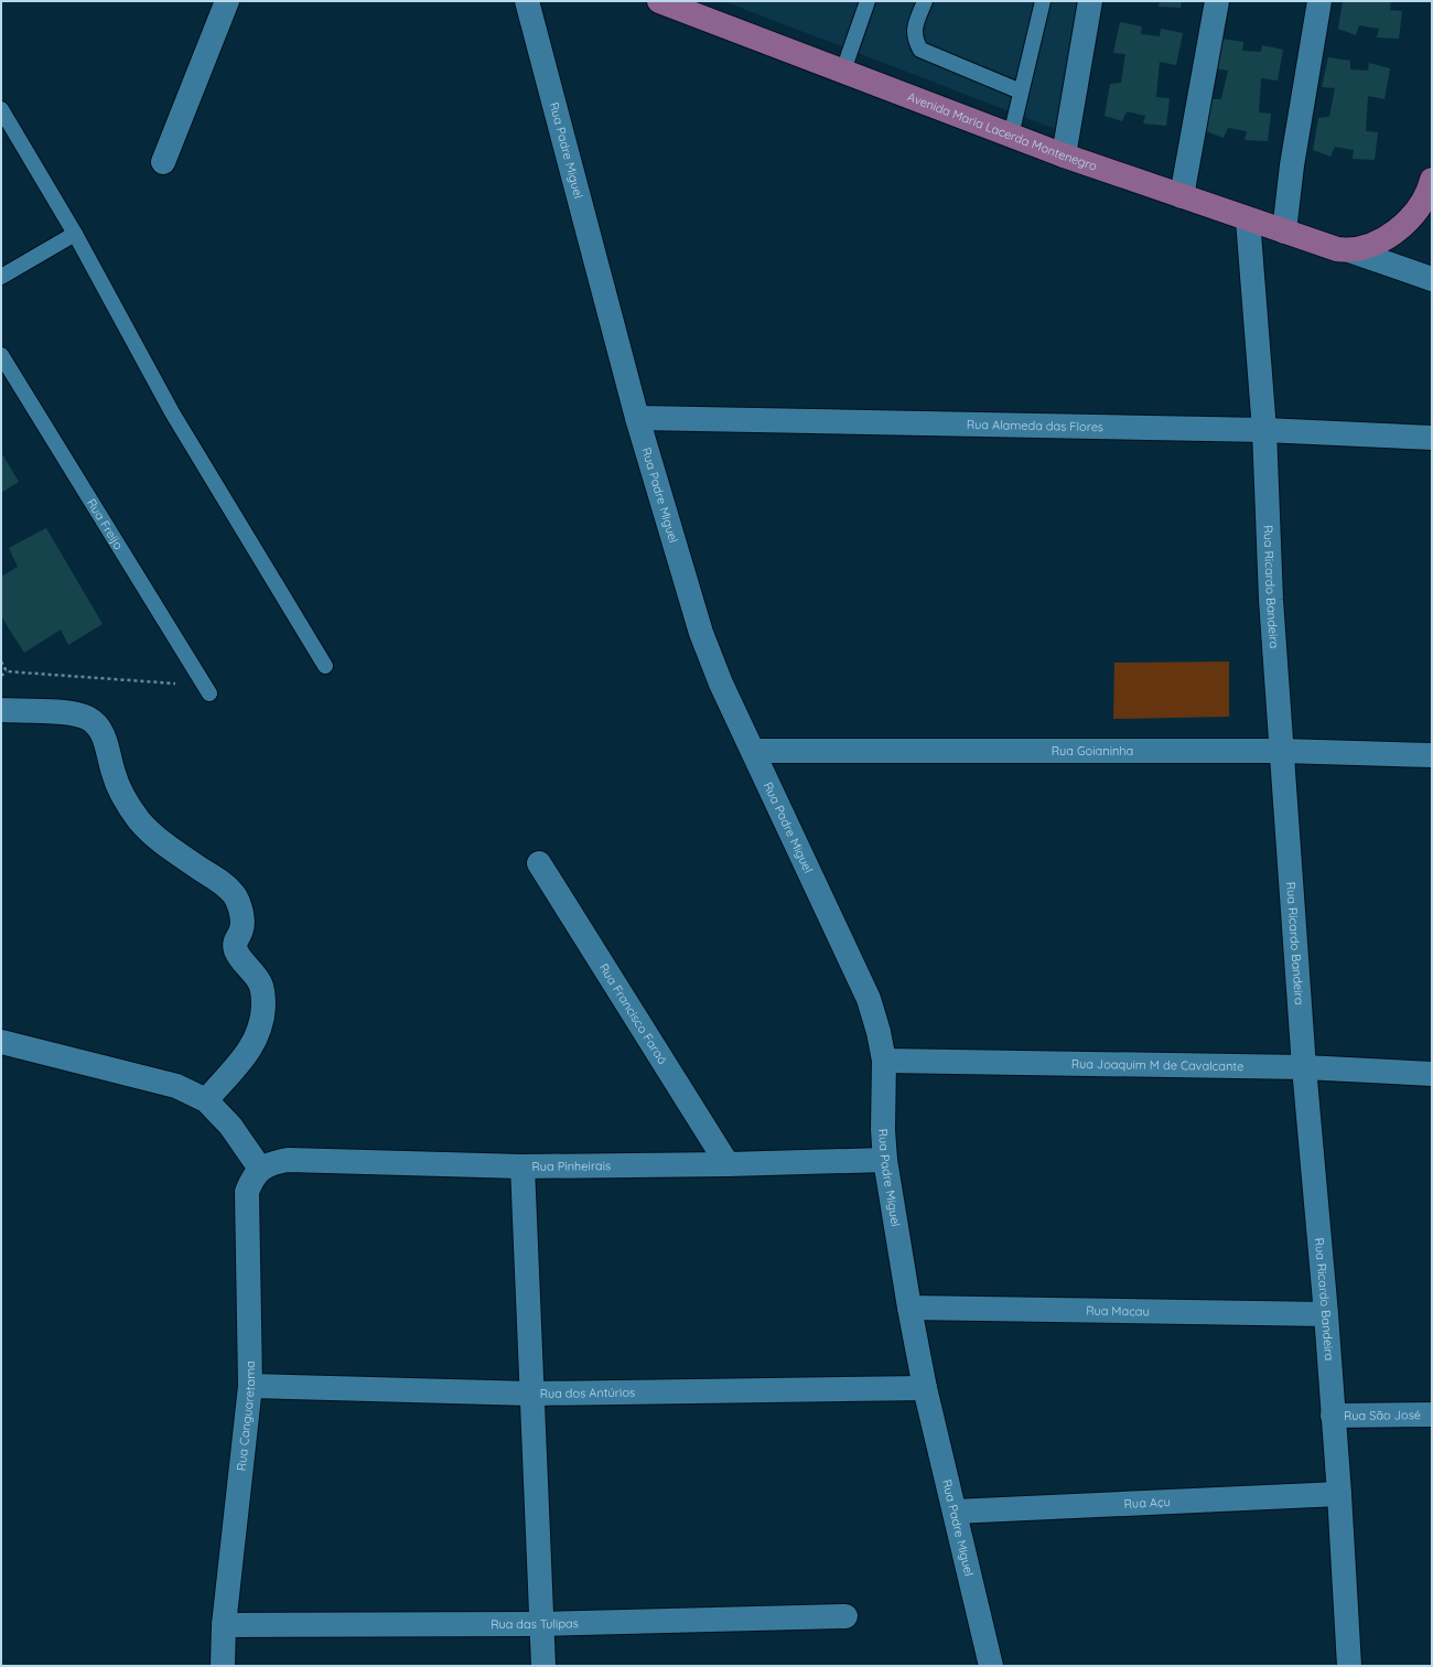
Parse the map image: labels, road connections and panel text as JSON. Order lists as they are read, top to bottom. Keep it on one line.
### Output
{"streets":{"main road":["Avenida Maria Lacerda Montenegro"],"street":["Rua Padre Miguel","Rua Alameda das Flores","Rua Ricardo Bandeira","Rua Goianinha","Rua Francisco Faraó","Rua Joaquim M de Cavalcante","Rua Pinheirais","Rua Macau","Rua dos Antúrios","Rua Canguaretama","Rua São José","Rua Açu","Rua das Tulipas"],"lane":["Rua Freijo"]},"crossings":[["Avenida Maria Lacerda Montenegro","Rua Ricardo Bandeira"],["Rua Padre Miguel","Rua Alameda das Flores"],["Rua Padre Miguel","Rua Goianinha"],["Rua Padre Miguel","Rua Joaquim M de Cavalcante"],["Rua Padre Miguel","Rua Pinheirais"],["Rua Padre Miguel","Rua Macau"],["Rua Padre Miguel","Rua dos Antúrios"],["Rua Padre Miguel","Rua Açu"],["Rua Alameda das Flores","Rua Ricardo Bandeira"],["Rua Ricardo Bandeira","Rua Goianinha"],["Rua Ricardo Bandeira","Rua Joaquim M de Cavalcante"],["Rua Ricardo Bandeira","Rua Macau"],["Rua Ricardo Bandeira","Rua São José"],["Rua Ricardo Bandeira","Rua Açu"],["Rua Francisco Faraó","Rua Pinheirais"],["Rua Pinheirais","Rua Canguaretama"],["Rua dos Antúrios","Rua Canguaretama"],["Rua Canguaretama","Rua das Tulipas"]]}
